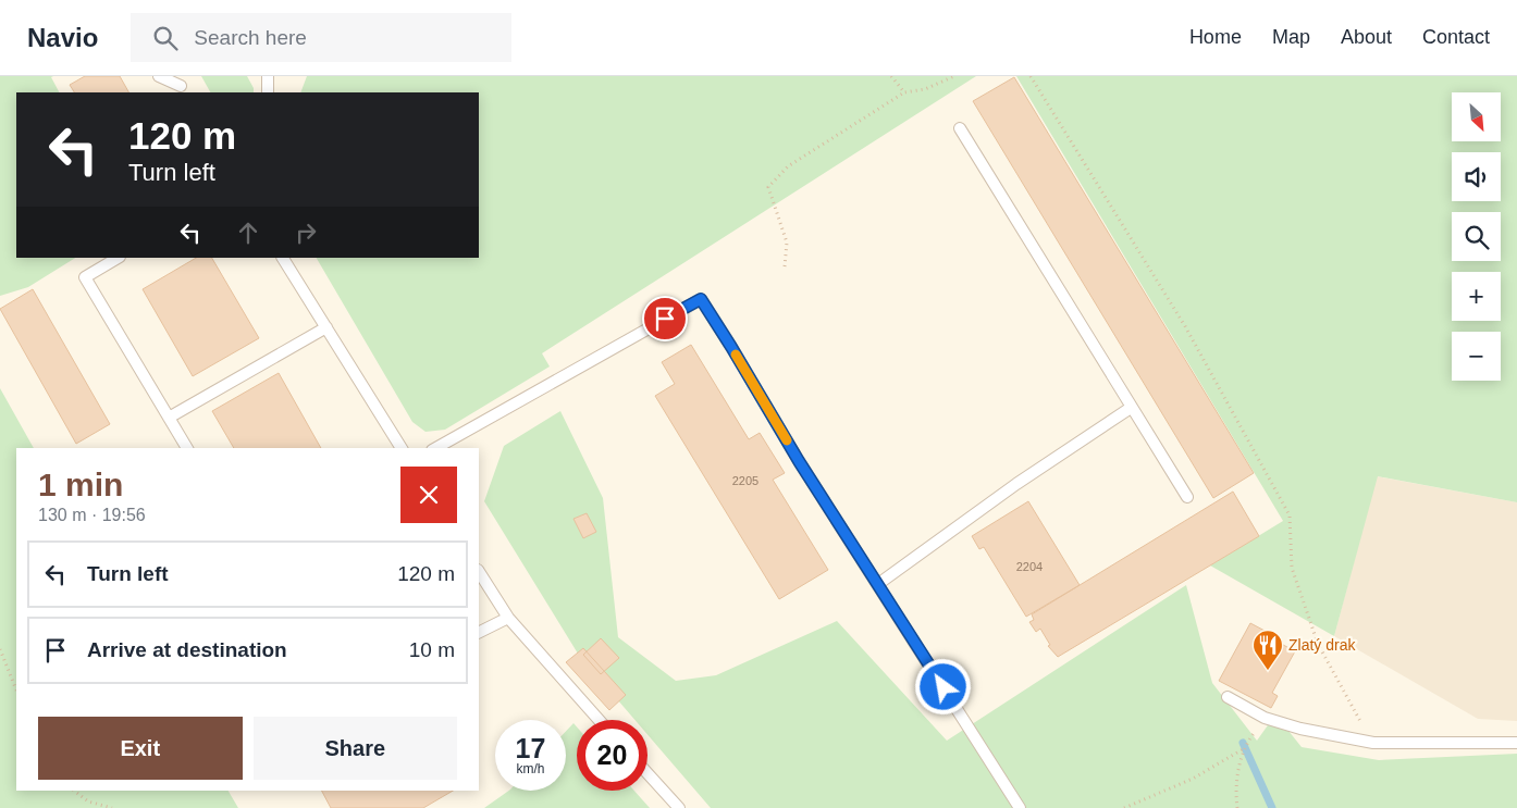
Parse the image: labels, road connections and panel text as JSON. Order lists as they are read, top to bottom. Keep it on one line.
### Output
{"places":{"restaurant":["Zlatý drak"]},"house_numbers":["2205","2204"],"north":"bottom right","page":{"header":"Navio","search":"Search here","nav":["Home","Map","About","Contact"],"map_buttons":["+","−"],"turn":["120 m","Turn left"],"heading":["1 min","130 m · 19:56"],"list":[{"name":"Turn left","value":"120 m"},{"name":"Arrive at destination","value":"10 m"}],"buttons":["Exit","Share"],"speed":"17 km/h","limit":"20"}}
